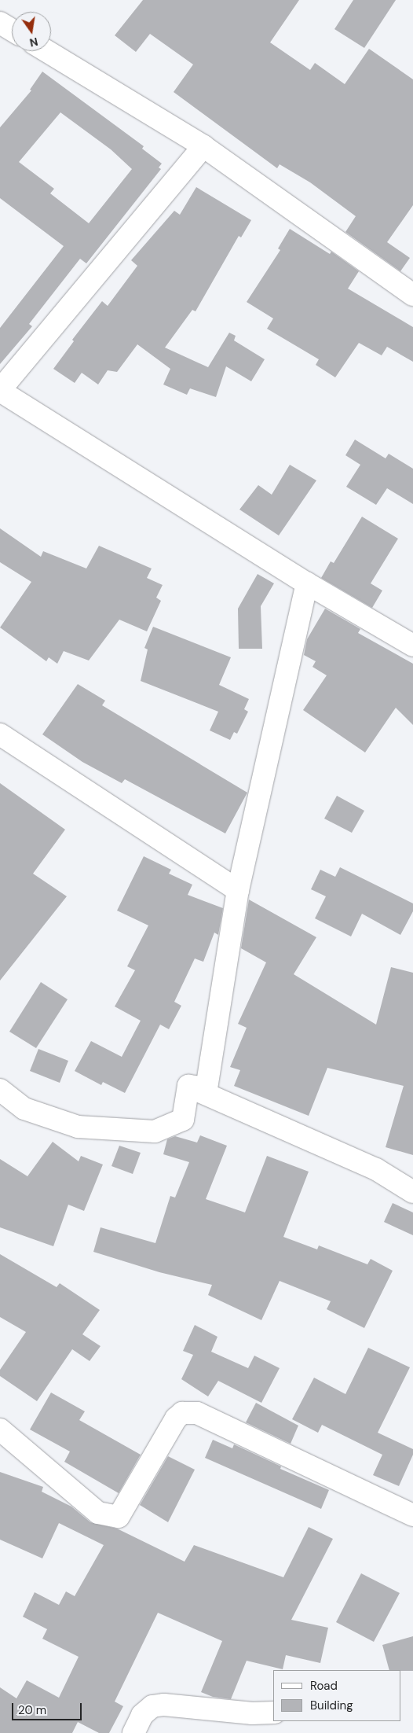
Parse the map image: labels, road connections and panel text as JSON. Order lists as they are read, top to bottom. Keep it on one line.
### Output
{"legend":["Road","Building"],"scale_bar":"20 m","north":"bottom"}
